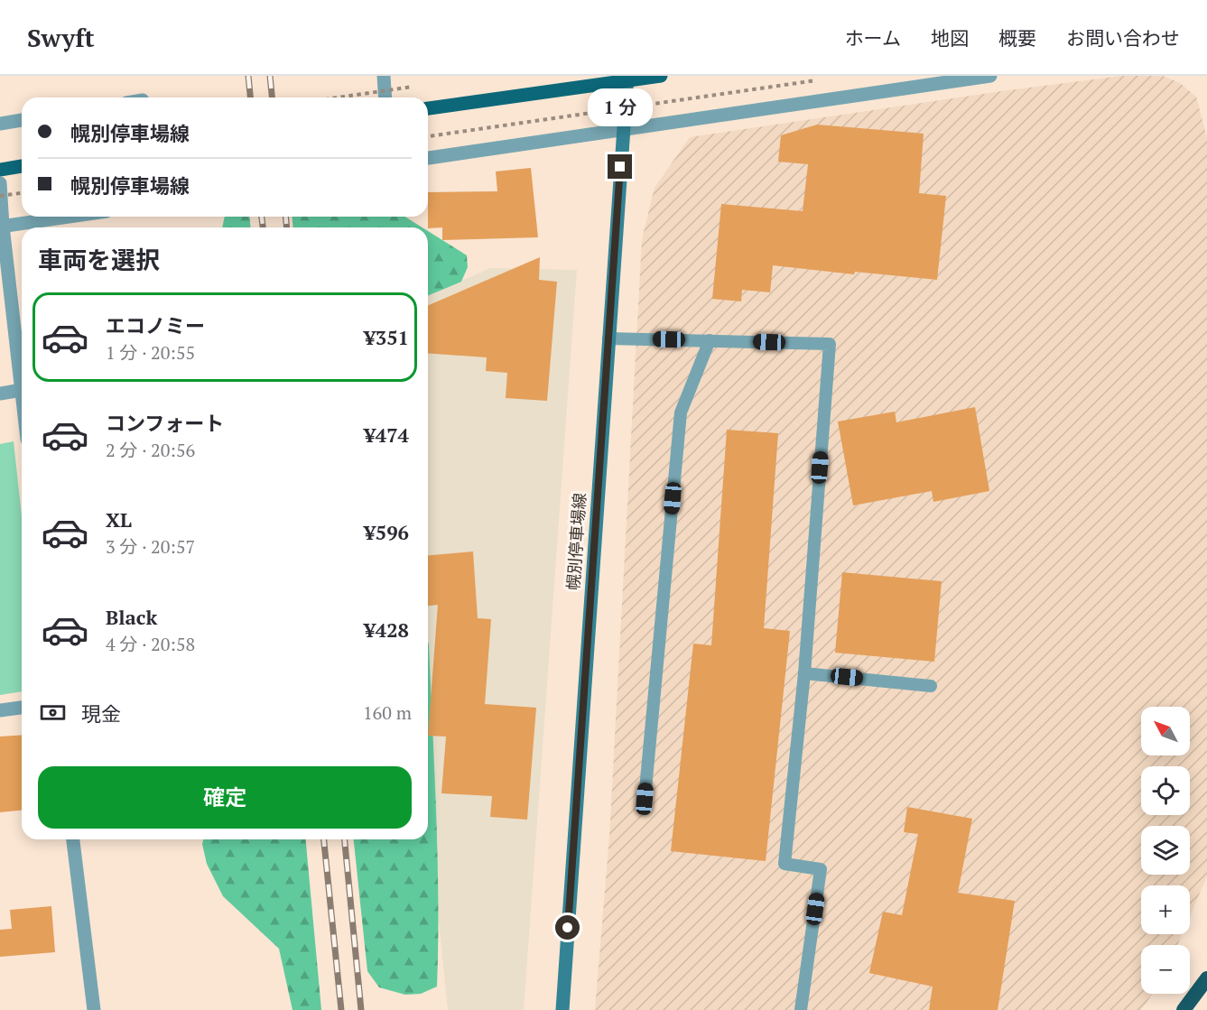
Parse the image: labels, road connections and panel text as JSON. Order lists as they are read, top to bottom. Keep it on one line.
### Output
{"streets":{"main road":["幌別停車場線"]},"north":"top left","page":{"header":"Swyft","nav":["ホーム","地図","概要","お問い合わせ"],"bubble":"1 分","banner":["幌別停車場線","幌別停車場線"],"heading":"車両を選択","list":[{"name":"エコノミー","note":"1 分 · 20:55","value":"¥351"},{"name":"コンフォート","note":"2 分 · 20:56","value":"¥474"},{"name":"XL","note":"3 分 · 20:57","value":"¥596"},{"name":"Black","note":"4 分 · 20:58","value":"¥428"}],"pay":["現金","160 m"],"map_buttons":["+","−"],"buttons":"確定"}}
